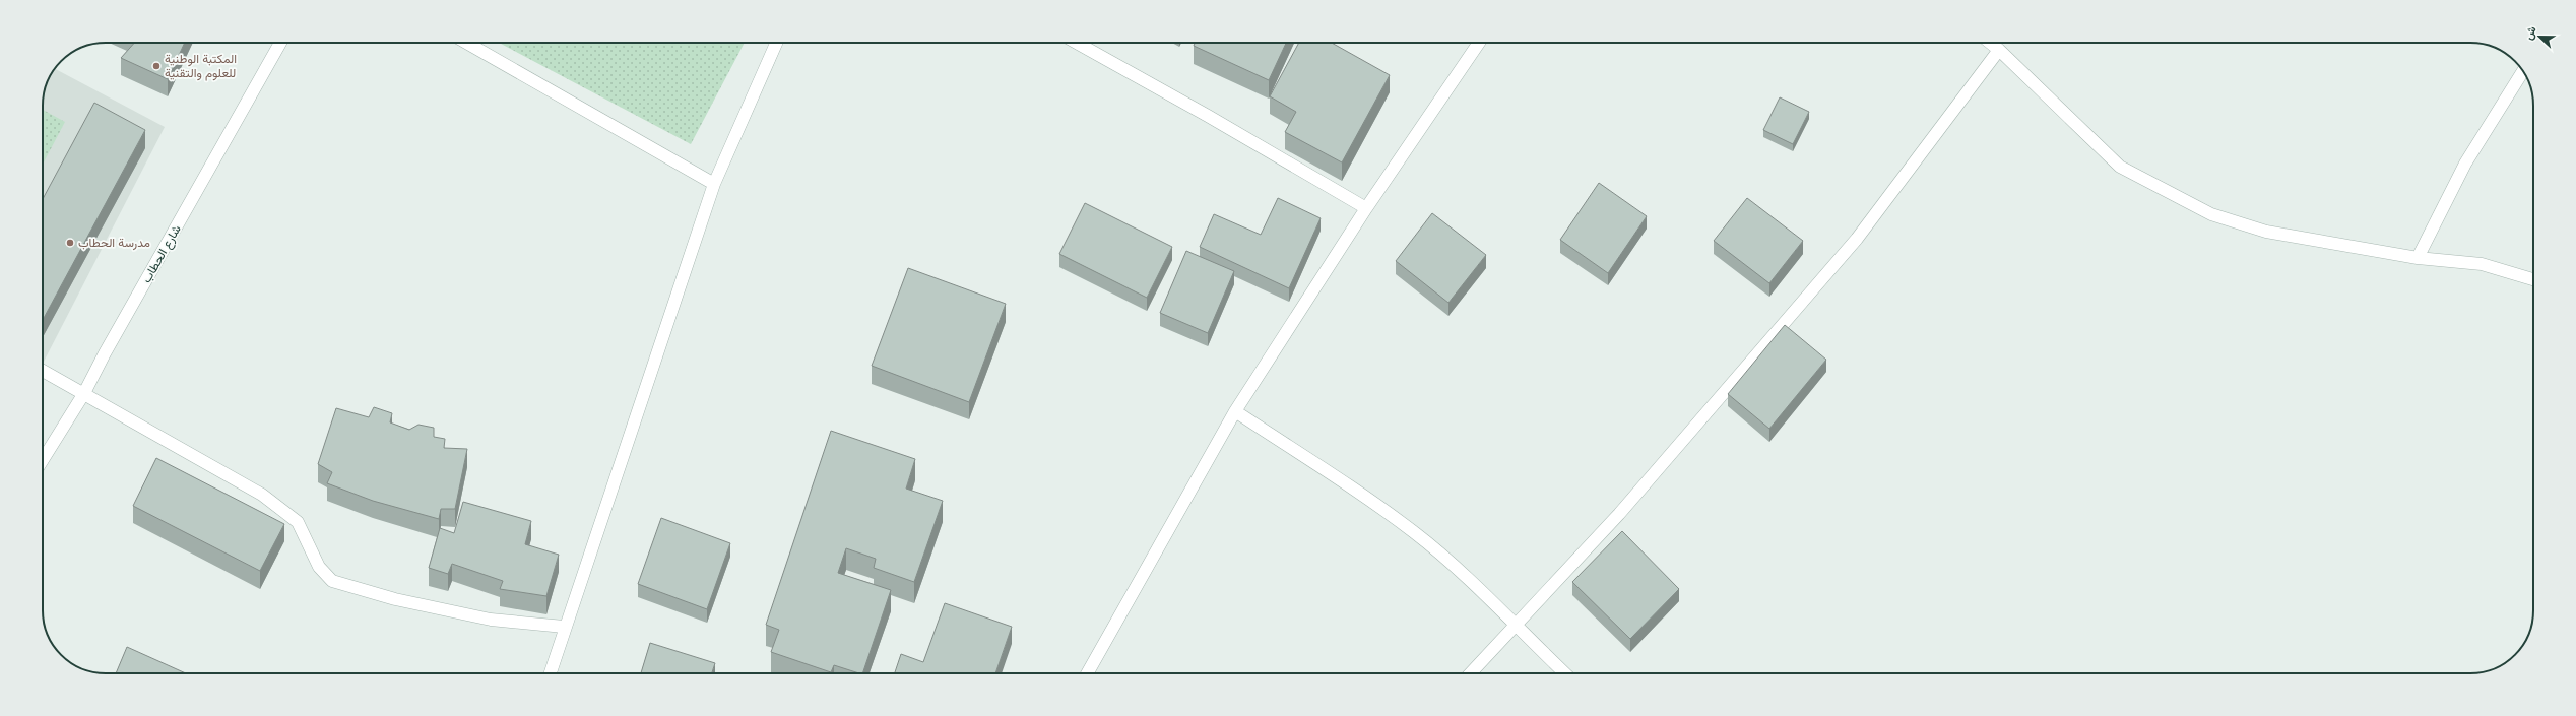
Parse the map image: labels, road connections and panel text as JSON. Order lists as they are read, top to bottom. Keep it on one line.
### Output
{"streets":{"street":["شارع الحطاب"]},"places":["المكتبة الوطنية للعلوم والتقنية","مدرسة الحطاب"],"north":"left"}
